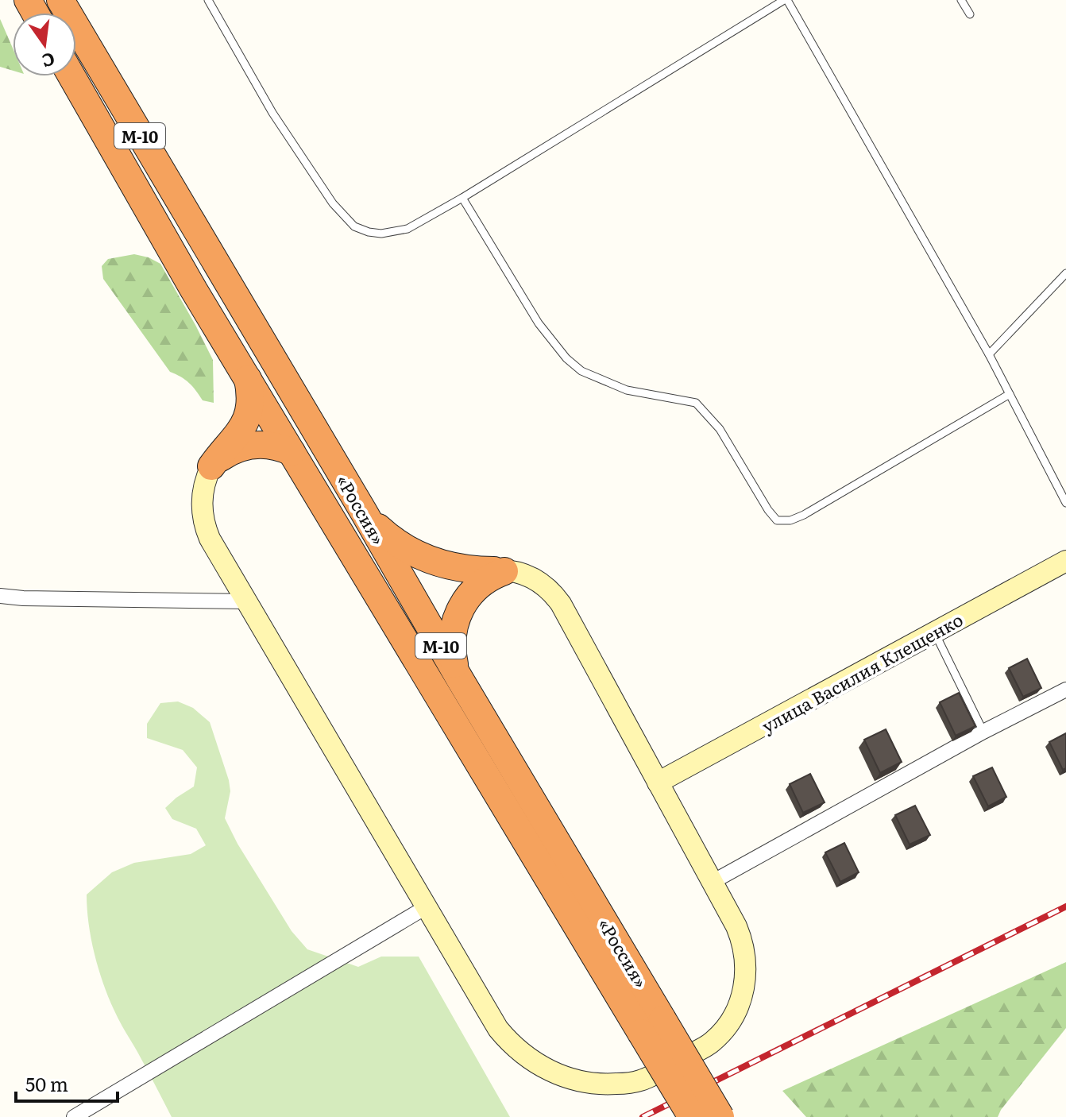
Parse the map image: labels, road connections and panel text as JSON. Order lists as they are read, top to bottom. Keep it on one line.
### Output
{"streets":{"highway":["М-10","«Россия»"],"street":["улица Василия Клещенко"]},"crossings":[["М-10","«Россия»"]],"scale_bar":"50 m","north":"bottom"}
